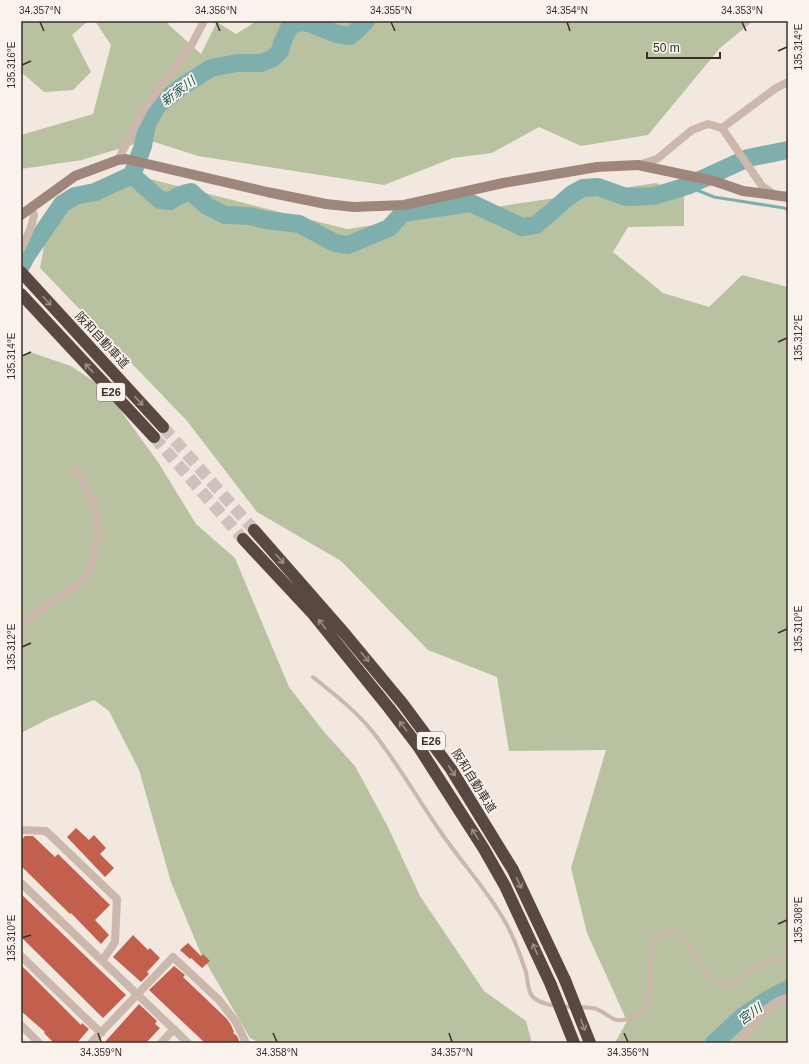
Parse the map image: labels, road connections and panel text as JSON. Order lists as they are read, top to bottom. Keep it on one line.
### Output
{"streets":{"highway":["阪和自動車道","E26"]},"water":["新家川","宮川"],"scale_bar":"50 m","coordinates":["34.357°N","34.356°N","34.355°N","34.354°N","34.353°N","135.314°E","135.316°E","135.312°E","135.310°E","135.308°E","34.359°N","34.358°N"]}
